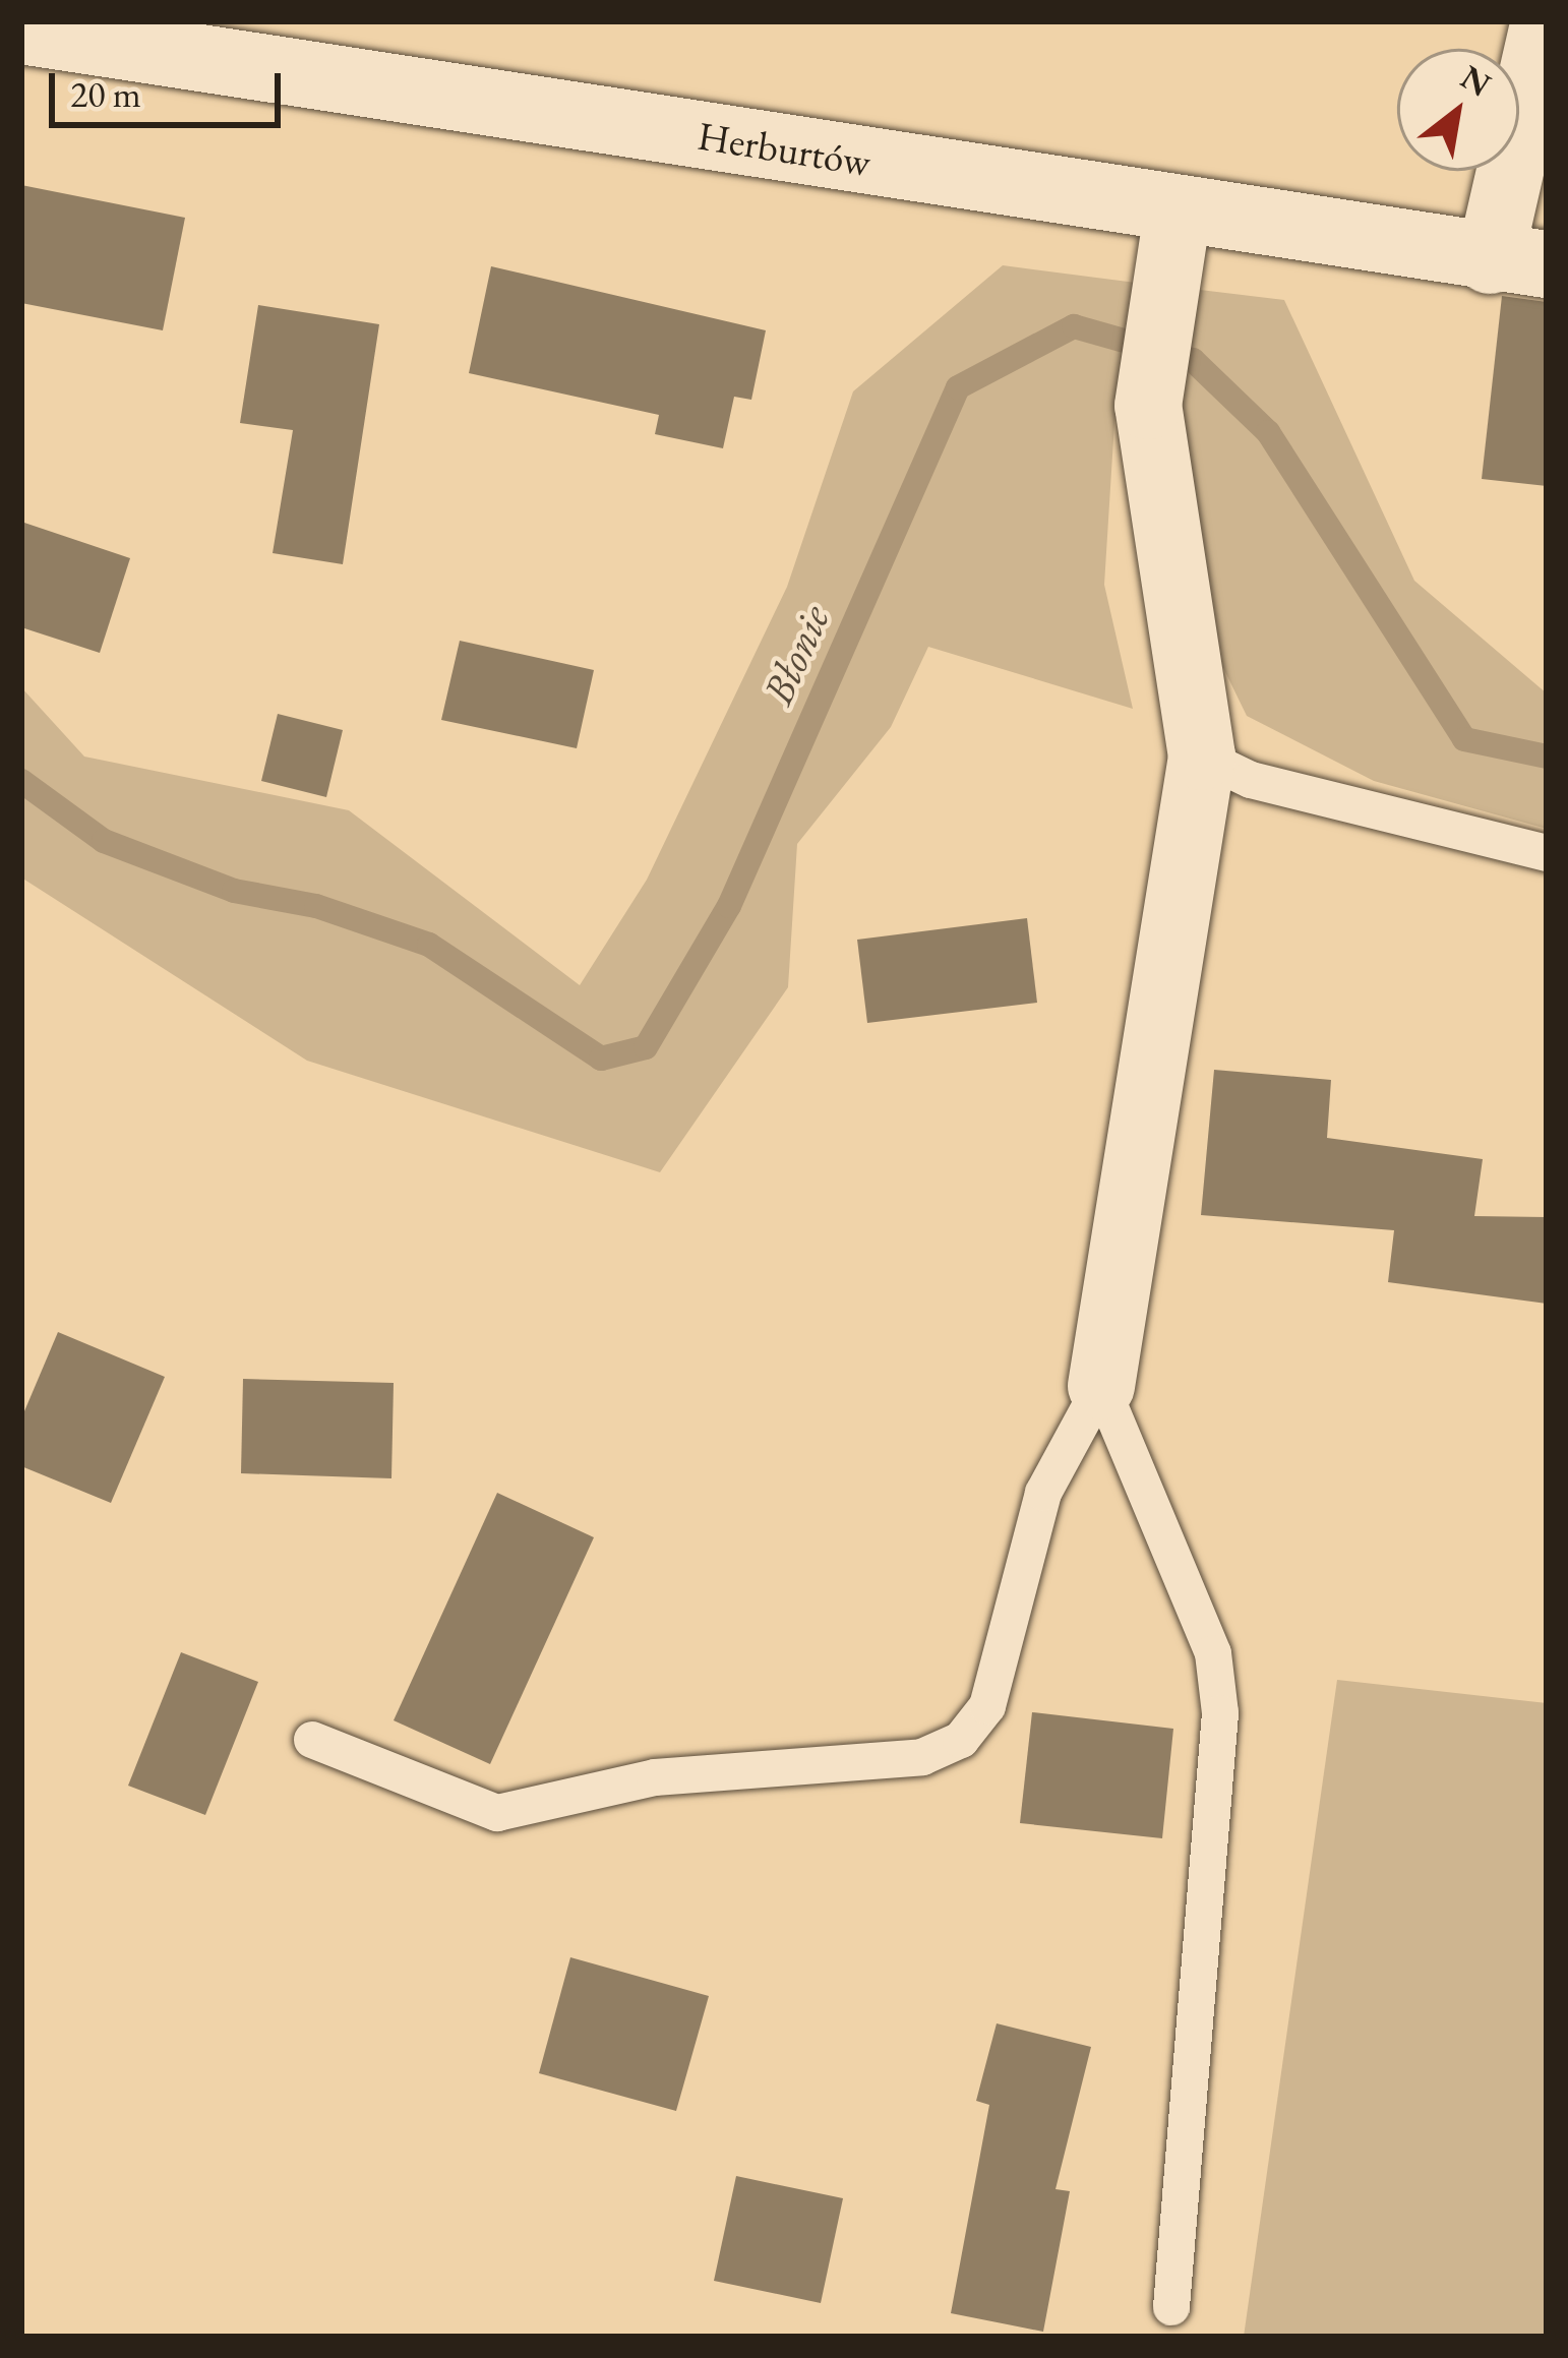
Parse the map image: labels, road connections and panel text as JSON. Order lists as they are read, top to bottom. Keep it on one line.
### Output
{"streets":{"street":["Herburtów"]},"water":["Błonie"],"scale_bar":"20 m","north":"top right"}
